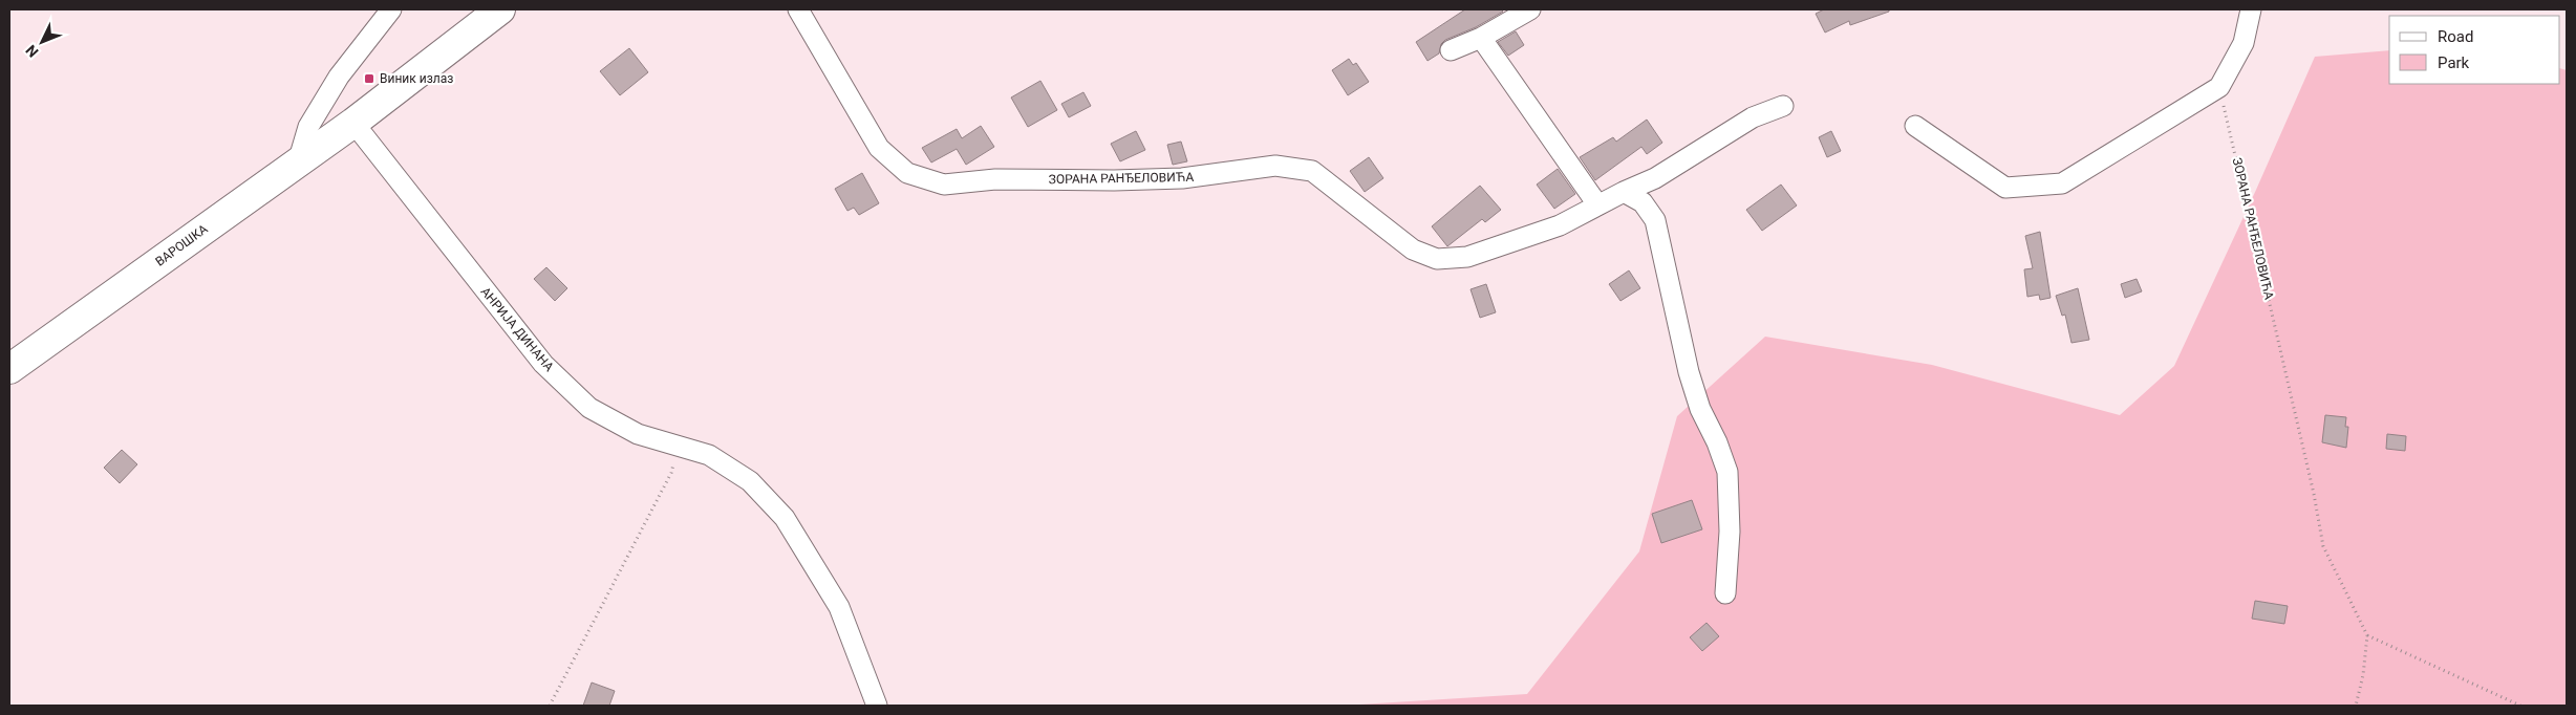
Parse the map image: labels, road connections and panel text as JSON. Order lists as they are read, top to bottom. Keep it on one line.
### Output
{"streets":{"street":["ЗОРАНА РАНЂЕЛОВИЋА","ВАРОШКА","АНРИЈА ДИНАНА"]},"crossings":[["ВАРОШКА","АНРИЈА ДИНАНА"]],"places":{"transit":["Виник излаз"]},"legend":["Road","Park"],"north":"bottom left"}
